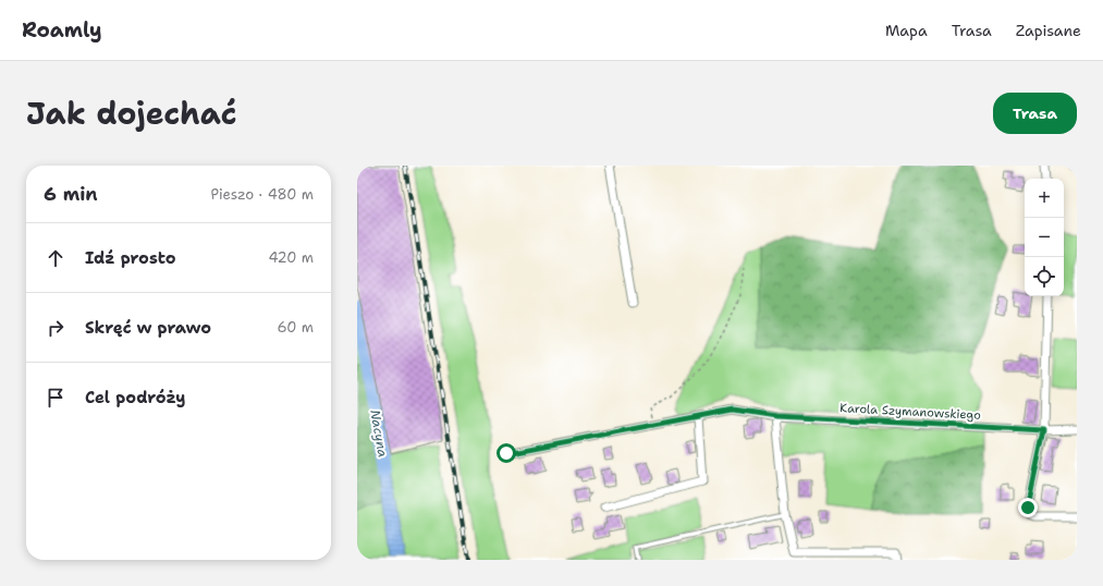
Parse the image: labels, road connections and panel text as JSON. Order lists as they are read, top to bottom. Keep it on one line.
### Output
{"streets":{"street":["Karola Szymanowskiego"]},"water":["Nacyna"],"page":{"header":"Roamly","nav":["Mapa","Trasa","Zapisane"],"title":"Jak dojechać","buttons":"Trasa","heading":["6 min","Pieszo · 480 m"],"map_buttons":["+","−"],"list":[["Idź prosto","420 m"],["Skręć w prawo","60 m"],"Cel podróży"]}}
